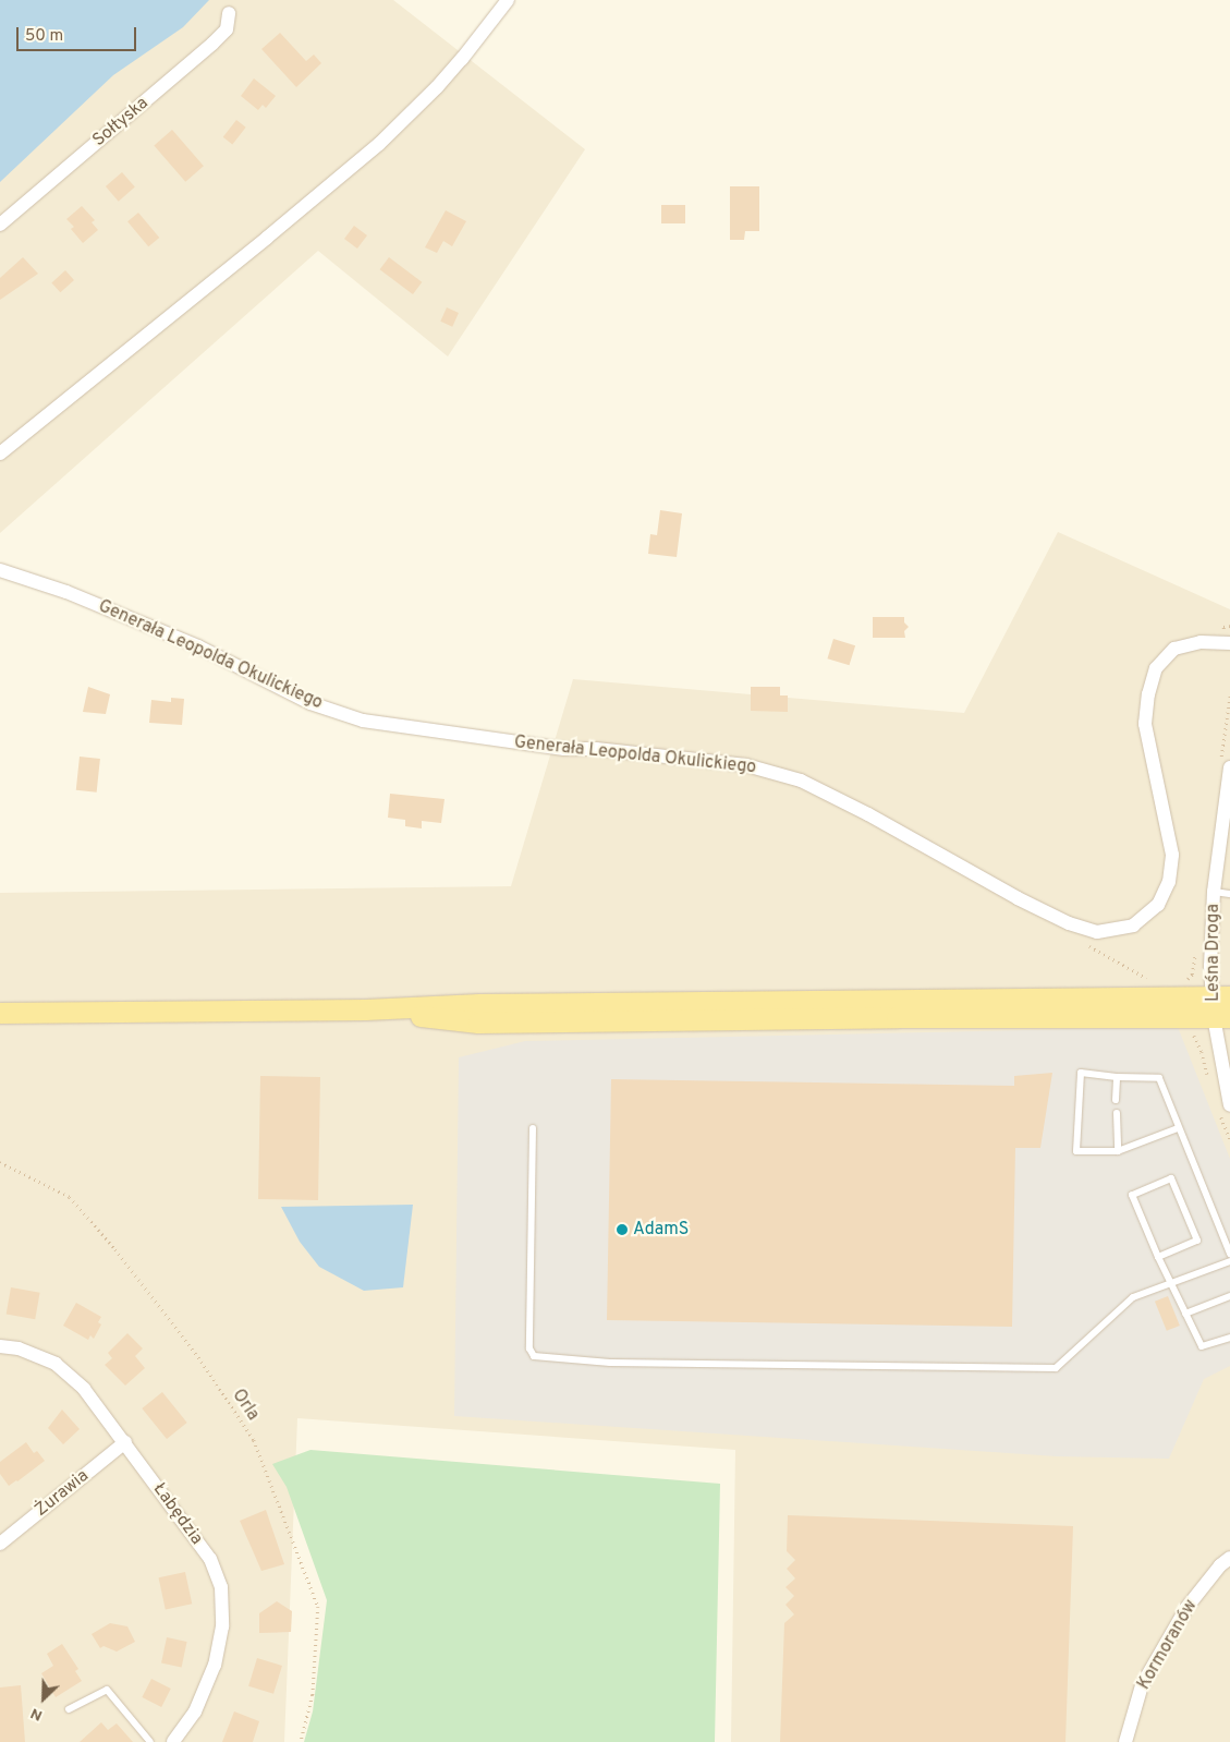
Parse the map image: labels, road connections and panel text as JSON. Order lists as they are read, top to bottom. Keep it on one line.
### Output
{"streets":{"street":["Sołtyska","Generała Leopolda Okulickiego","Leśna Droga","Żurawia","Łabędzia","Kormoranów"],"path":["Orla"]},"crossings":[["Żurawia","Łabędzia"]],"places":["AdamS"],"scale_bar":"50 m","north":"bottom left"}
